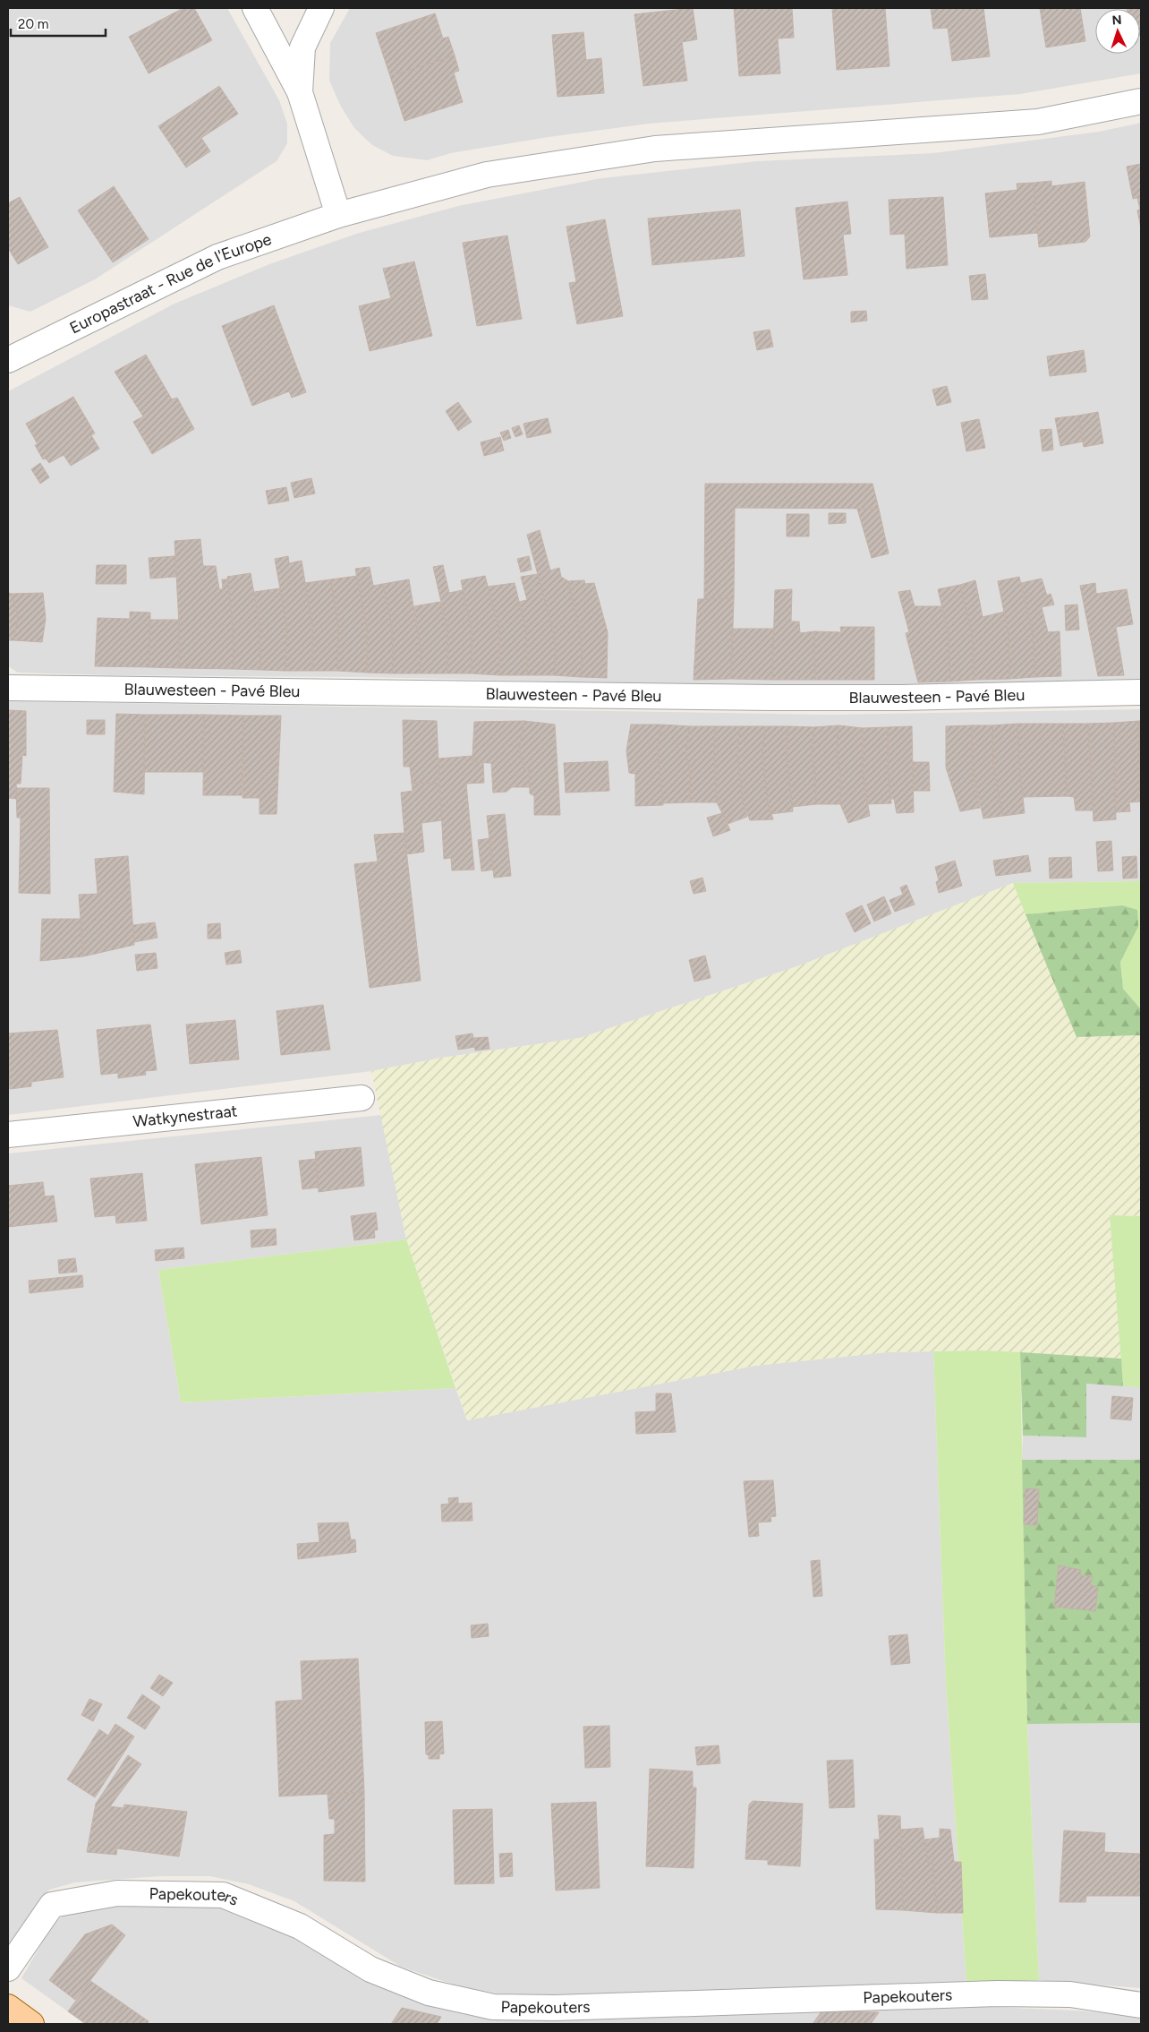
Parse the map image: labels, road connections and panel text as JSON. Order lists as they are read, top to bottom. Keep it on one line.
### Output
{"streets":{"street":["Europastraat - Rue de l'Europe","Blauwesteen - Pavé Bleu","Watkynestraat","Papekouters"]},"scale_bar":"20 m","north":"top"}
